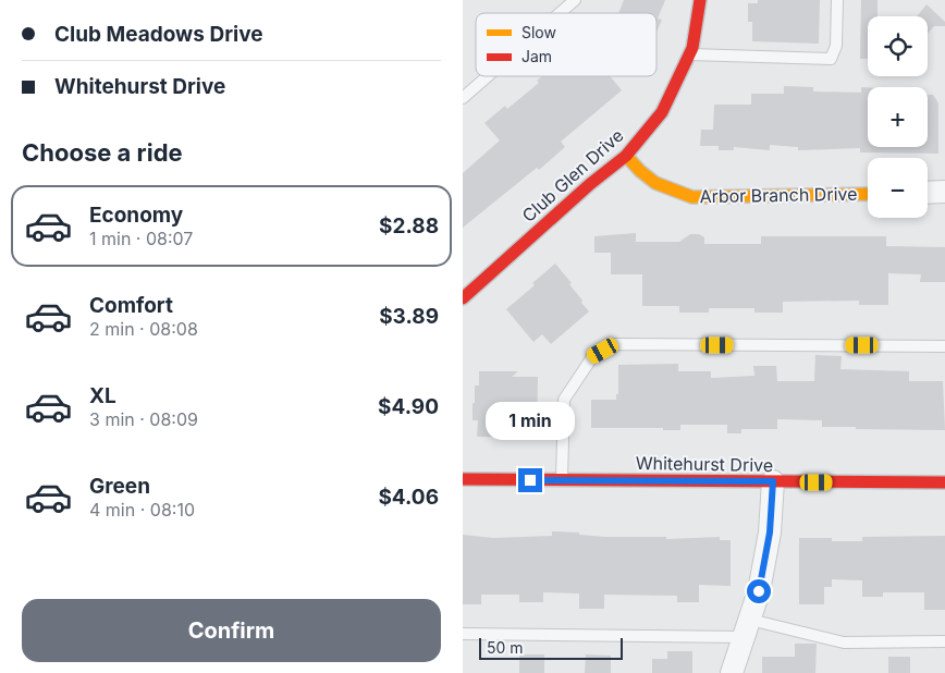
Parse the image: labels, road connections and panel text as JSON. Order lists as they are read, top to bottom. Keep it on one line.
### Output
{"streets":{"street":["Club Glen Drive","Arbor Branch Drive","Whitehurst Drive"]},"crossings":[["Club Glen Drive","Arbor Branch Drive"]],"legend":["Slow","Jam"],"scale_bar":"50 m","page":{"banner":["Club Meadows Drive","Whitehurst Drive"],"map_buttons":["+","−"],"heading":"Choose a ride","list":[{"name":"Economy","note":"1 min · 08:07","value":"$2.88"},{"name":"Comfort","note":"2 min · 08:08","value":"$3.89"},{"name":"XL","note":"3 min · 08:09","value":"$4.90"},{"name":"Green","note":"4 min · 08:10","value":"$4.06"}],"bubble":"1 min","buttons":"Confirm","scale":"50 m"}}
